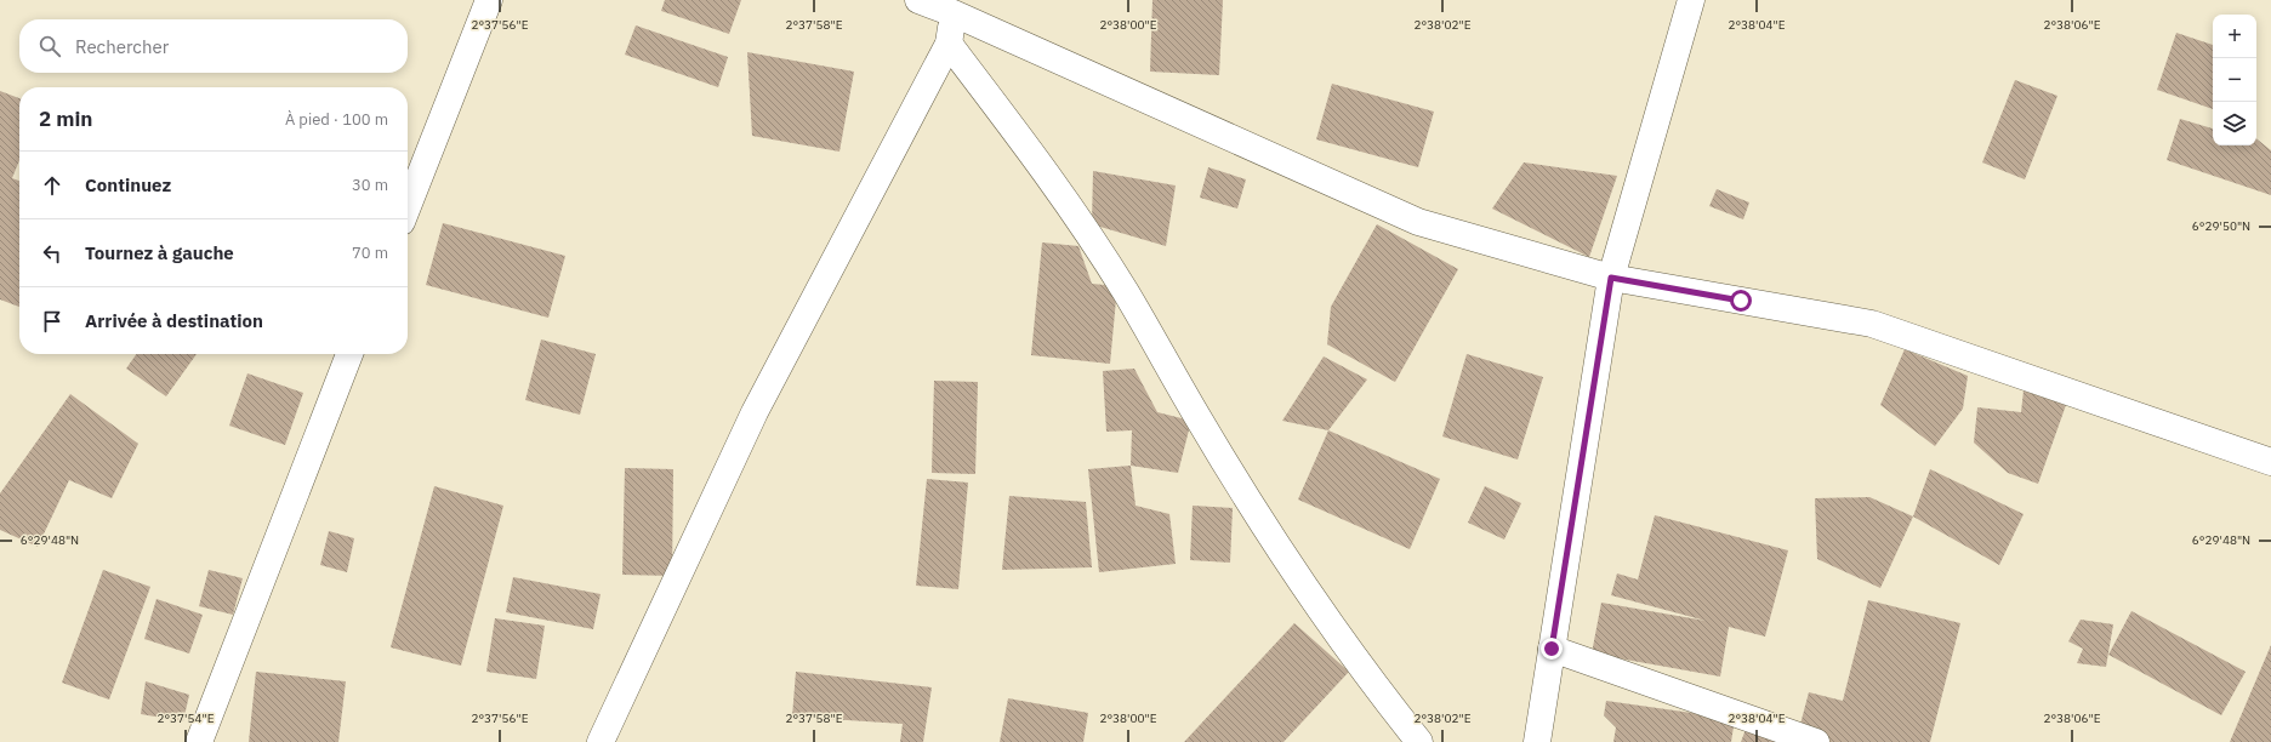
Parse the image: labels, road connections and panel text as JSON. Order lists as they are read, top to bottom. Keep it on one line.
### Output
{"page":{"map_buttons":["+","−"],"search":"Rechercher","heading":["2 min","À pied · 100 m"],"list":[["Continuez","30 m"],["Tournez à gauche","70 m"],"Arrivée à destination"]},"coordinates":["2°37'56\"E","2°37'58\"E","2°38'00\"E","2°38'02\"E","2°38'04\"E","2°38'06\"E","6°29'50\"N","6°29'48\"N","2°37'54\"E"]}
